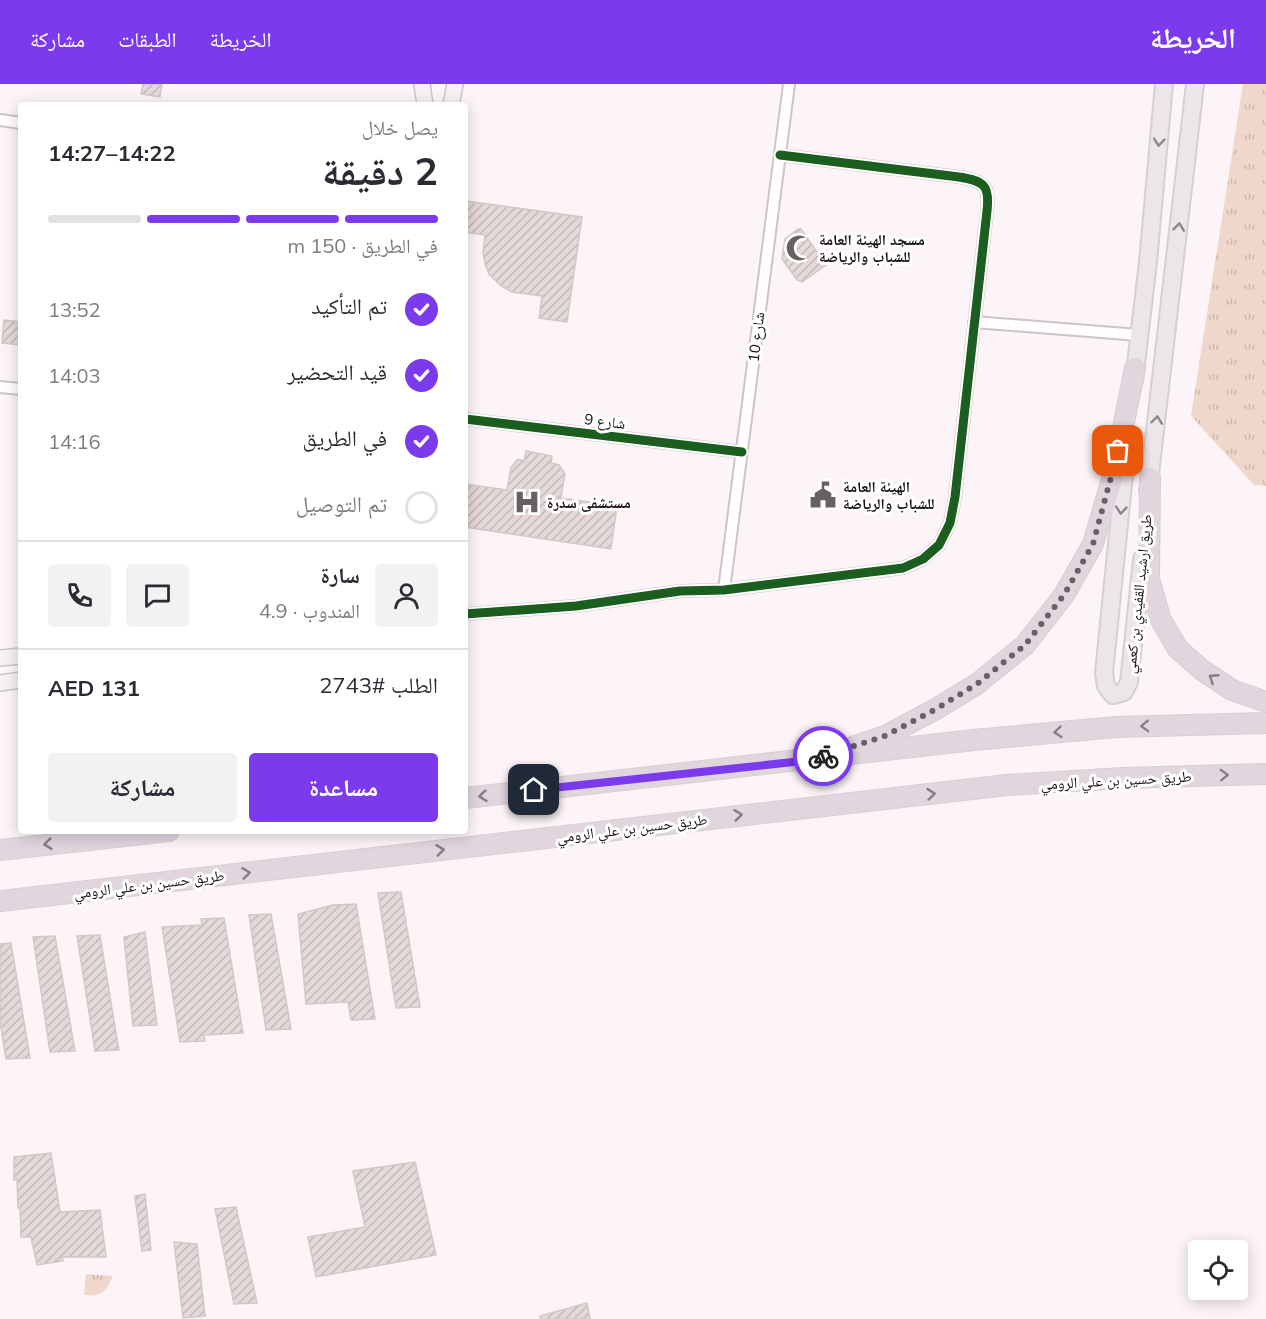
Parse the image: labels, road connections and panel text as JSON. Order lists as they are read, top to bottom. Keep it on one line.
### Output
{"streets":{"highway":["طريق حسين بن علي الرومي"],"main road":["طريق ارشيد القفيدي بن كعمي"],"street":["شارع 10","شارع 9"]},"crossings":[["شارع 10","شارع 9"]],"places":{"mosque":["مسجد الهيئة العامة للشباب والرياضة"],"public building":["الهيئة العامة للشباب والرياضة"],"hospital":["مستشفى سدرة"]},"page":{"header":"الخريطة","nav":["الخريطة","الطبقات","مشاركة"],"heading":["2 دقيقة","يصل خلال","14:22–14:27"],"panel":["سارة","المندوب · 4.9","الطلب #2743","AED 131"],"bar":"في الطريق · 150 m","list":[["تم التأكيد","13:52"],["قيد التحضير","14:03"],["في الطريق","14:16"],"تم التوصيل"],"buttons":["مساعدة","مشاركة"]}}
